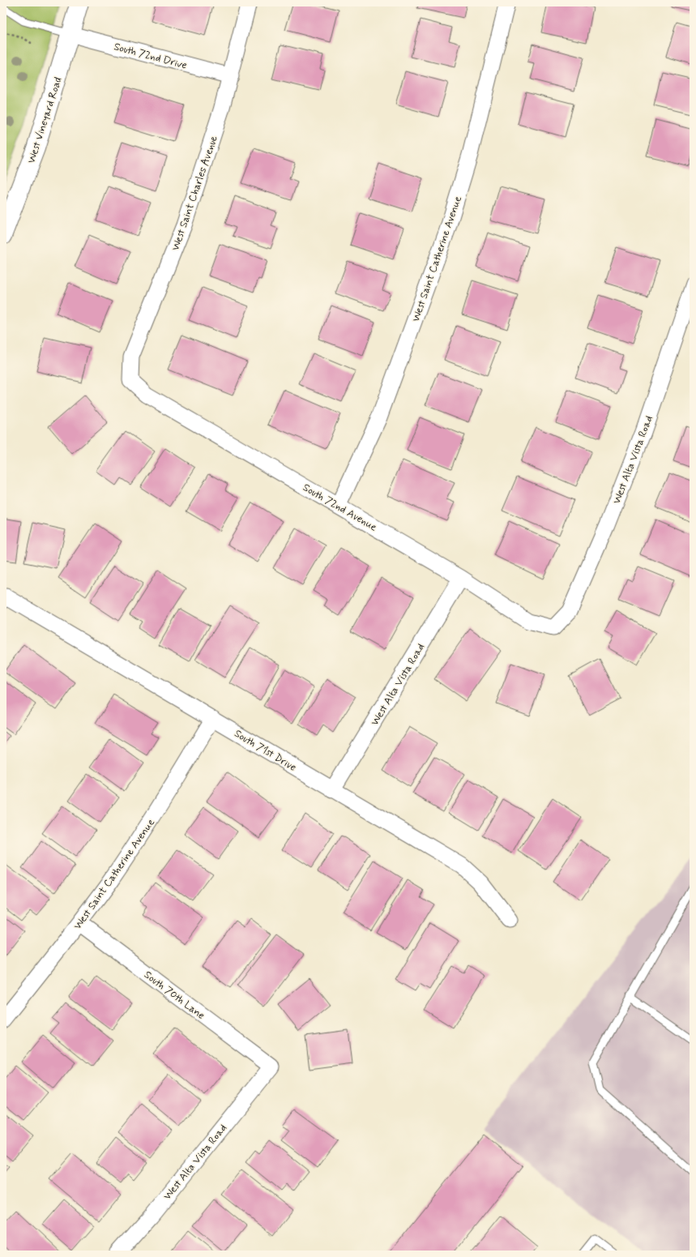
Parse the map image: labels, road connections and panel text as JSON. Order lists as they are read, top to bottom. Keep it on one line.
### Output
{"streets":{"street":["South 72nd Drive","West Vineyard Road","West Saint Charles Avenue","West Saint Catherine Avenue","West Alta Vista Road","South 72nd Avenue","South 71st Drive","South 70th Lane"]},"crossings":[["South 72nd Drive","West Vineyard Road"],["South 72nd Drive","West Saint Charles Avenue"],["West Saint Charles Avenue","South 72nd Avenue"],["West Saint Catherine Avenue","South 72nd Avenue"],["West Saint Catherine Avenue","South 71st Drive"],["West Saint Catherine Avenue","South 70th Lane"],["West Alta Vista Road","South 72nd Avenue"],["West Alta Vista Road","South 71st Drive"],["West Alta Vista Road","South 70th Lane"]]}
